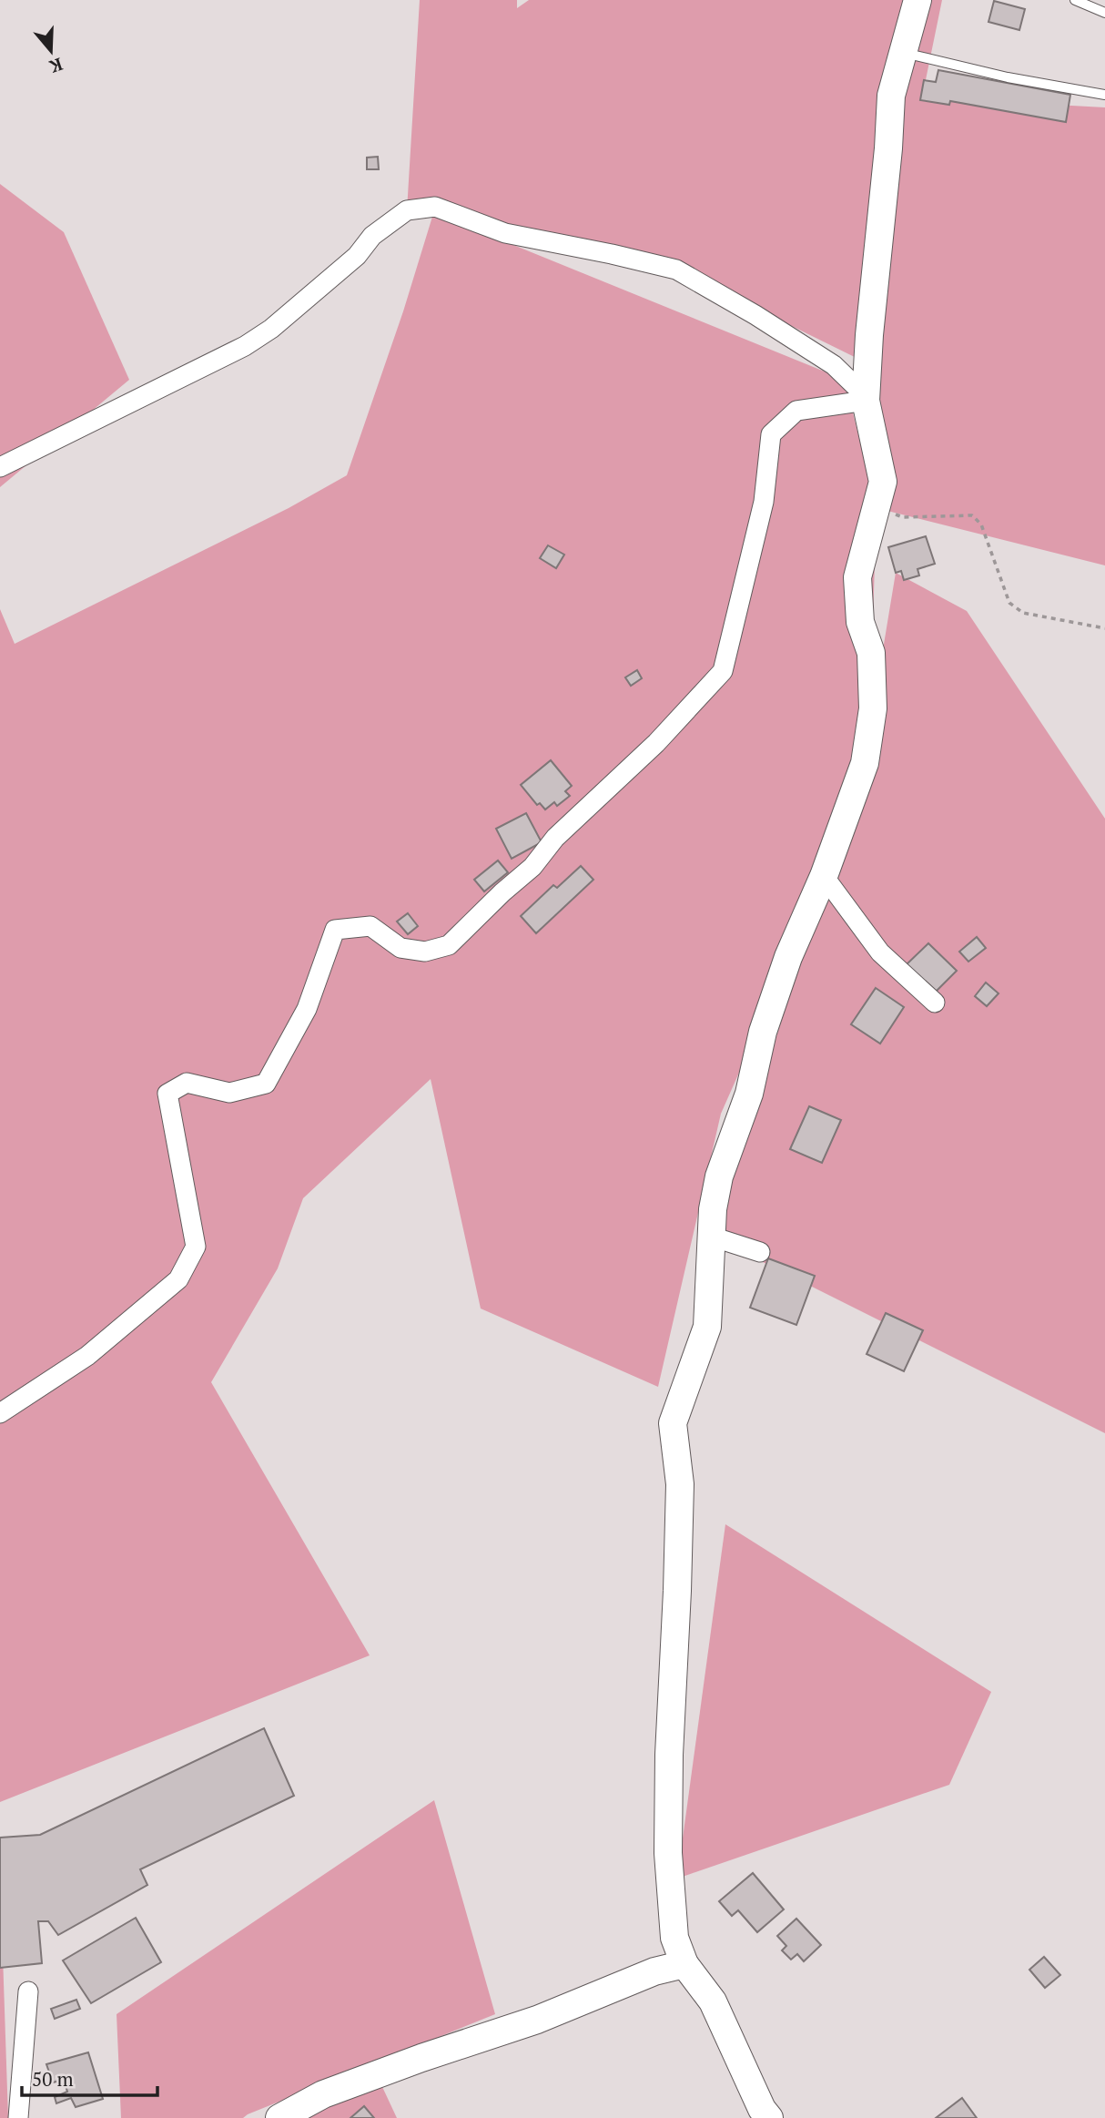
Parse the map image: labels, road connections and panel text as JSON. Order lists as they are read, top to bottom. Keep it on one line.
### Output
{"scale_bar":"50 m","north":"bottom"}
